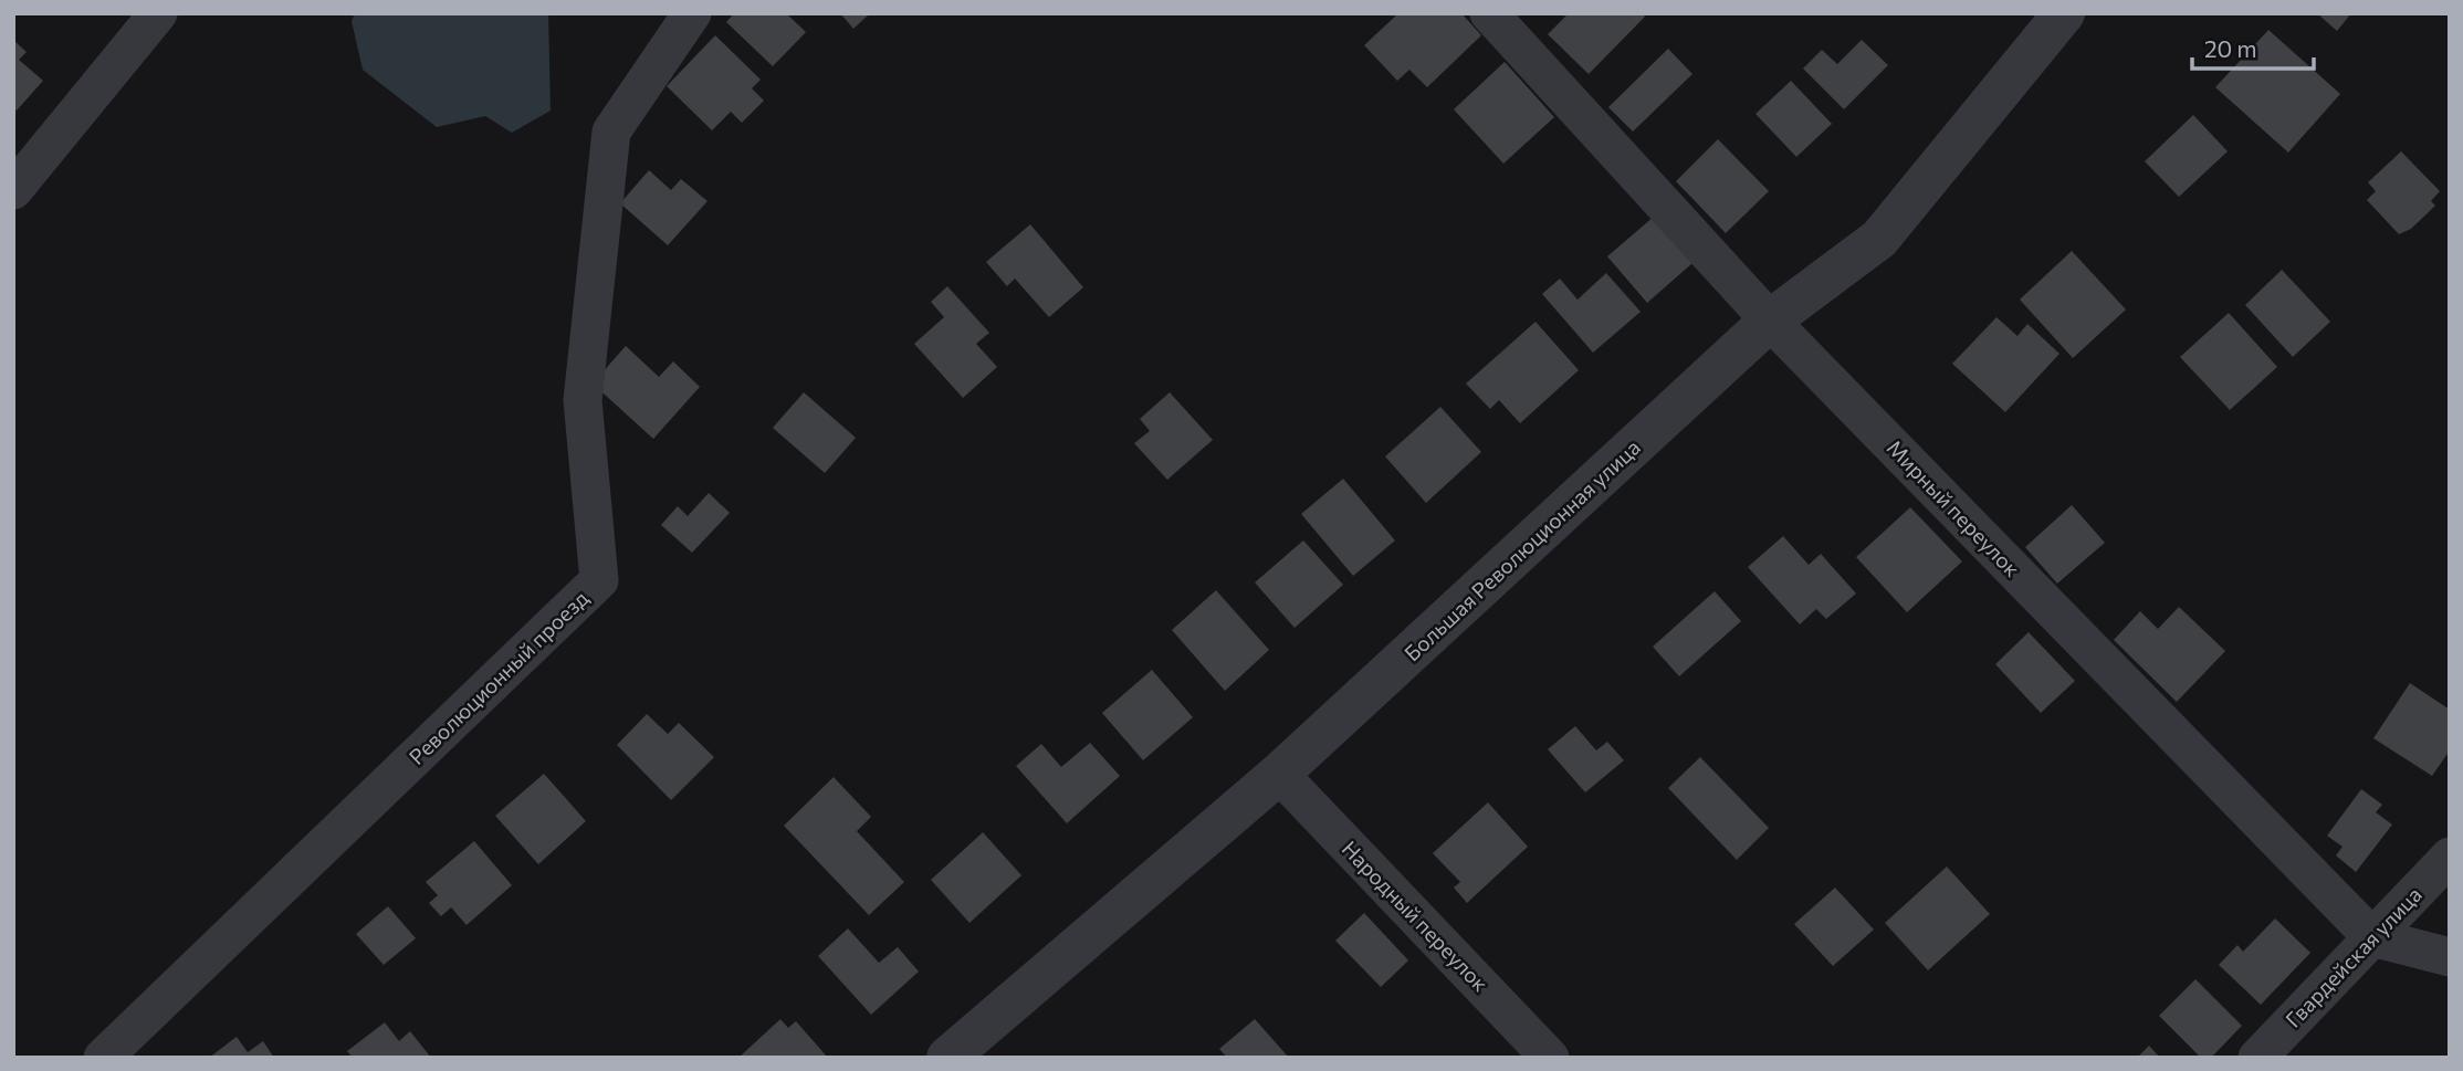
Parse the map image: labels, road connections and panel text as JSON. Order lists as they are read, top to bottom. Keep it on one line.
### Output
{"streets":{"street":["Мирный переулок","Большая Революционная улица","Революционный проезд","Народный переулок","Гвардейская улица"]},"crossings":[["Мирный переулок","Большая Революционная улица"],["Мирный переулок","Гвардейская улица"],["Большая Революционная улица","Народный переулок"]],"scale_bar":"20 m"}
